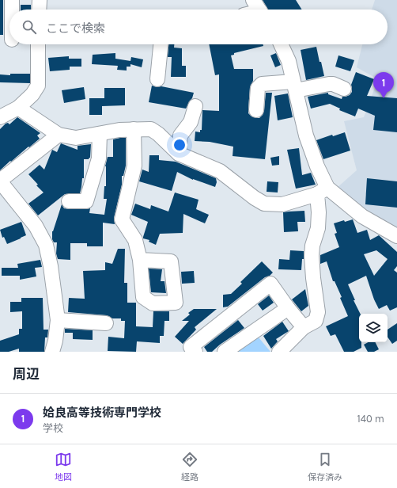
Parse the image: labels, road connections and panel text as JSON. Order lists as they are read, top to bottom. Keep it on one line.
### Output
{"page":{"search":"ここで検索","pins":"1","heading":"周辺","list":[{"mark":"1","name":"姶良高等技術専門学校","note":"学校","value":"140 m"}],"nav":["地図","経路","保存済み"]}}
